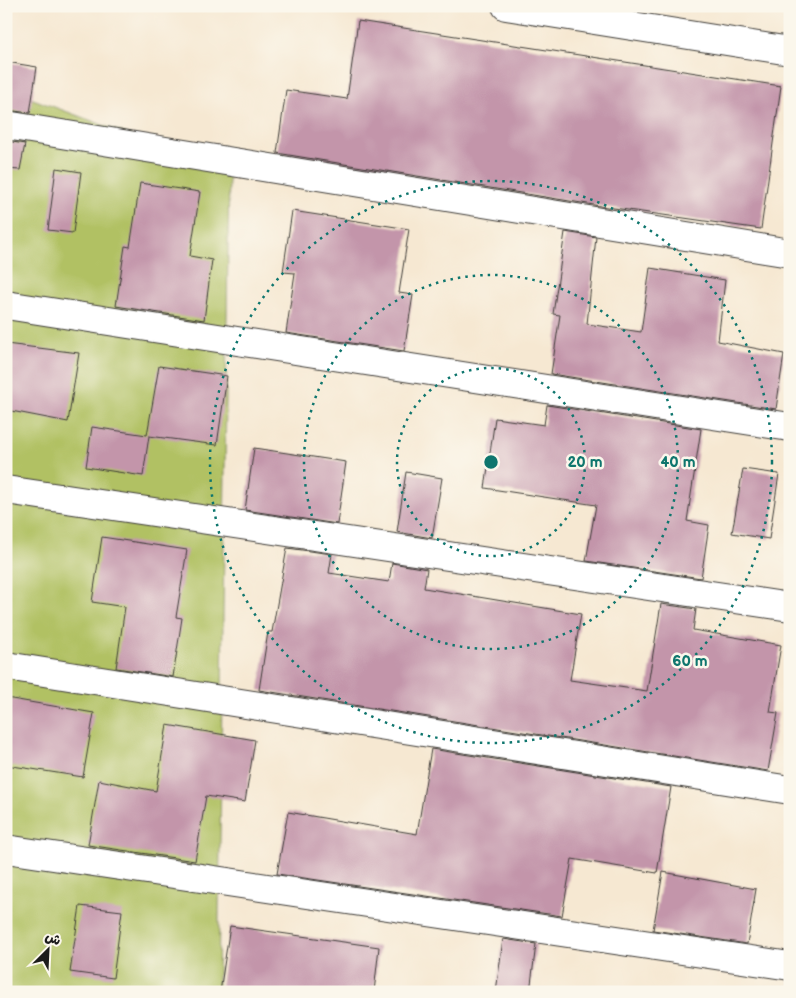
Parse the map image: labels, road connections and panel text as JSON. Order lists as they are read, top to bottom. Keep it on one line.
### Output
{"north":"top right","rings":["20 m","40 m","60 m"]}
